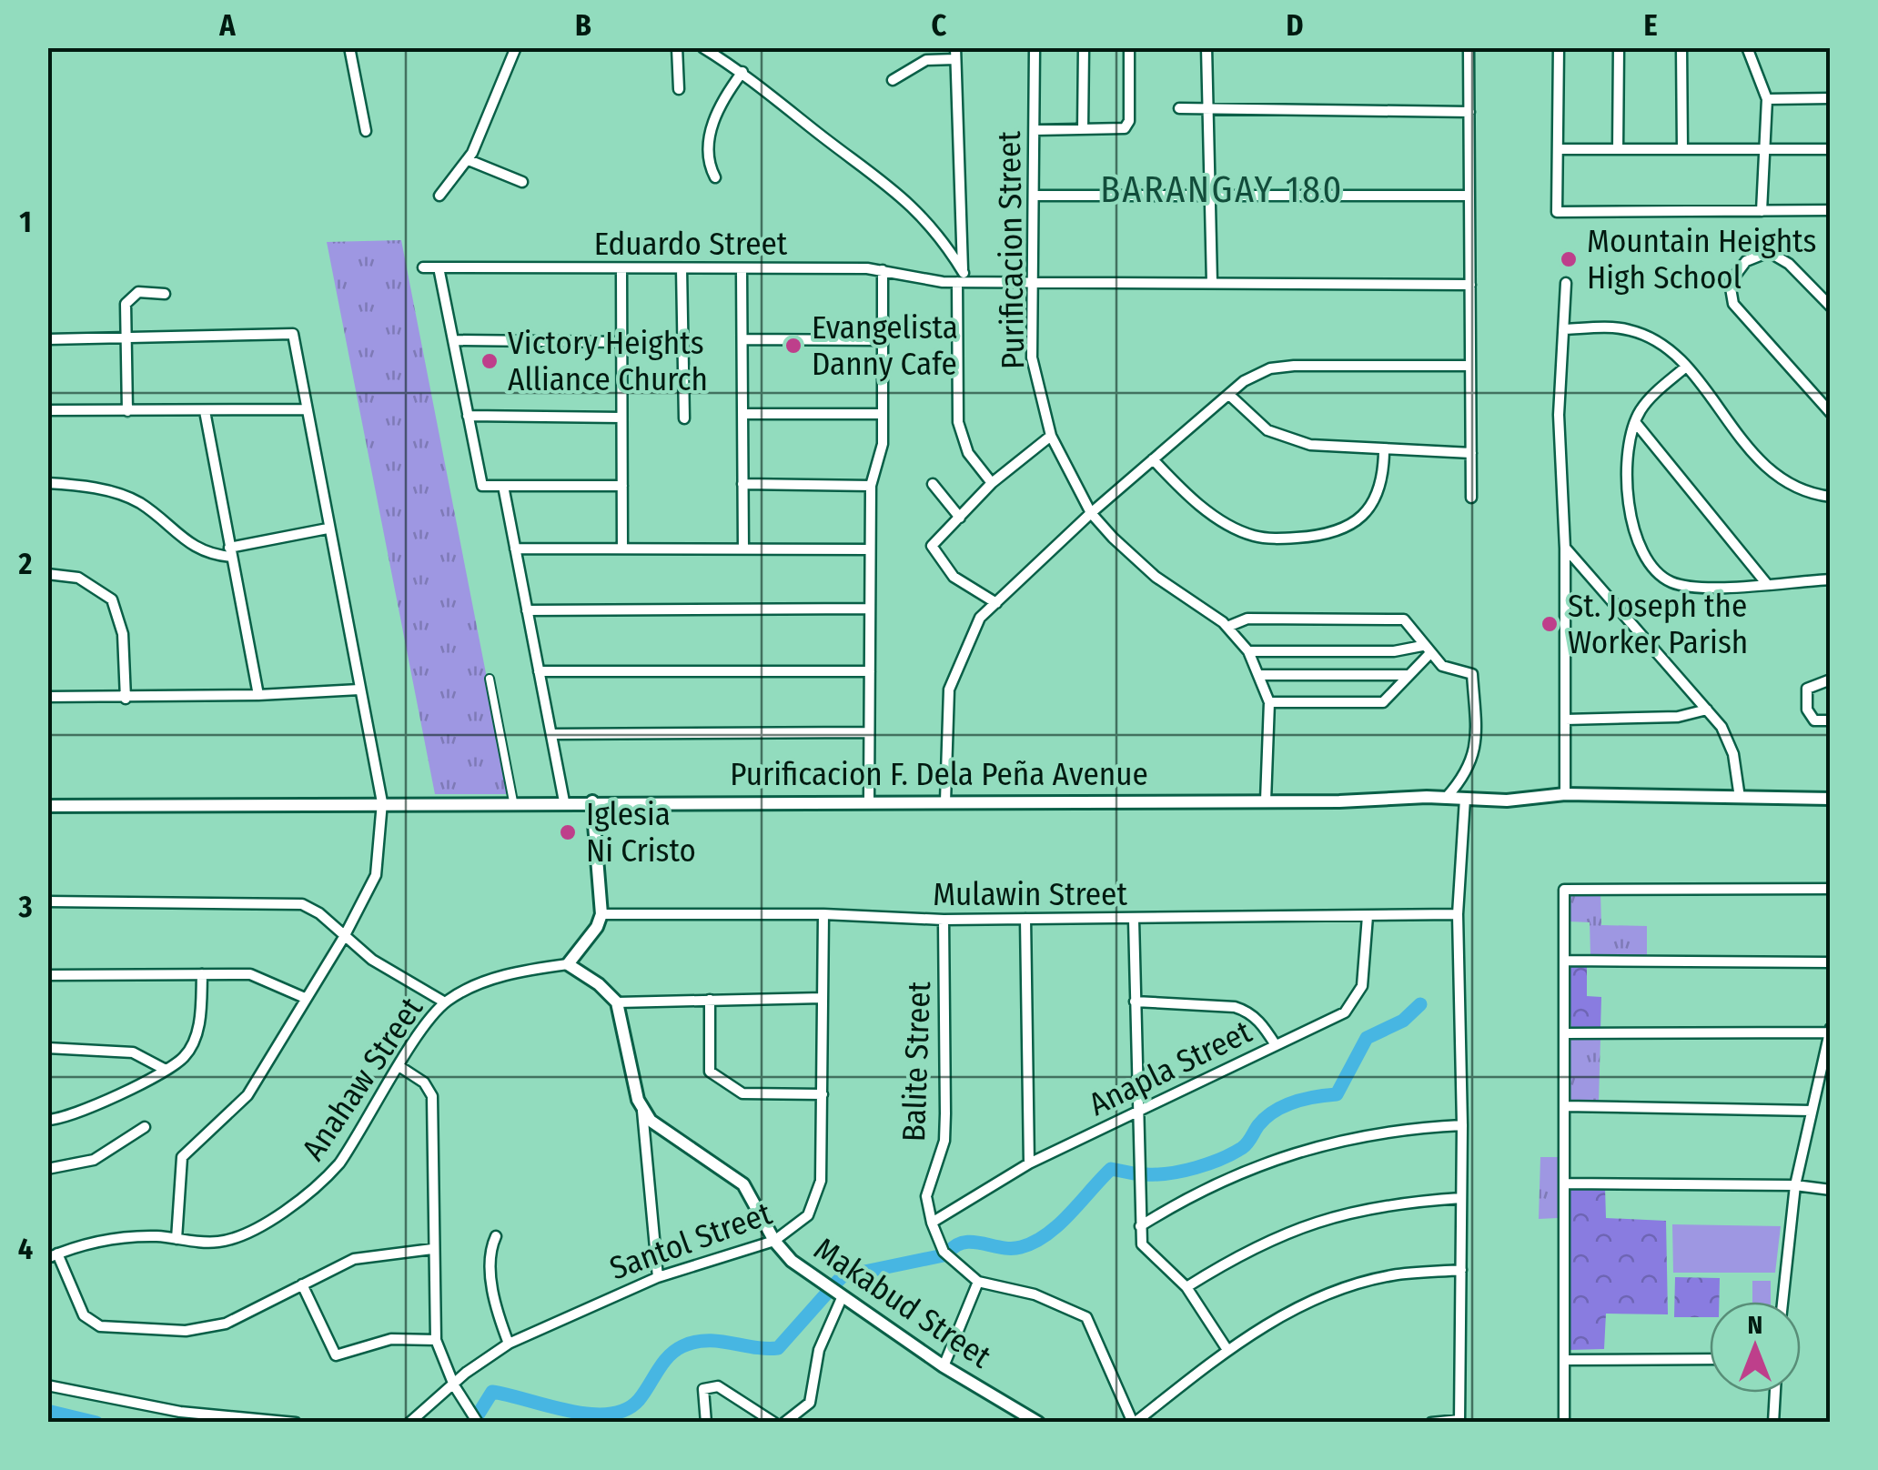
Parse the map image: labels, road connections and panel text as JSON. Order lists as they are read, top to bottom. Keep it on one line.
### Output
{"streets":{"street":["Eduardo Street","Purificacion Street","Purificacion F. Dela Peña Avenue","Mulawin Street","Balite Street","Anapla Street","Anahaw Street","Santol Street","Makabud Street"]},"crossings":[["Eduardo Street","Purificacion Street"],["Purificacion Street","Purificacion F. Dela Peña Avenue"],["Mulawin Street","Balite Street"],["Mulawin Street","Anapla Street"],["Mulawin Street","Santol Street"],["Balite Street","Anapla Street"],["Santol Street","Makabud Street"]],"districts":["BARANGAY 180"],"places":["Mountain Heights High School","Evangelista Danny Cafe","Victory Heights Alliance Church","St. Joseph the Worker Parish","Iglesia Ni Cristo"],"north":"top","grid":{"columns":["A","B","C","D","E"],"rows":["1","2","3","4"]}}
